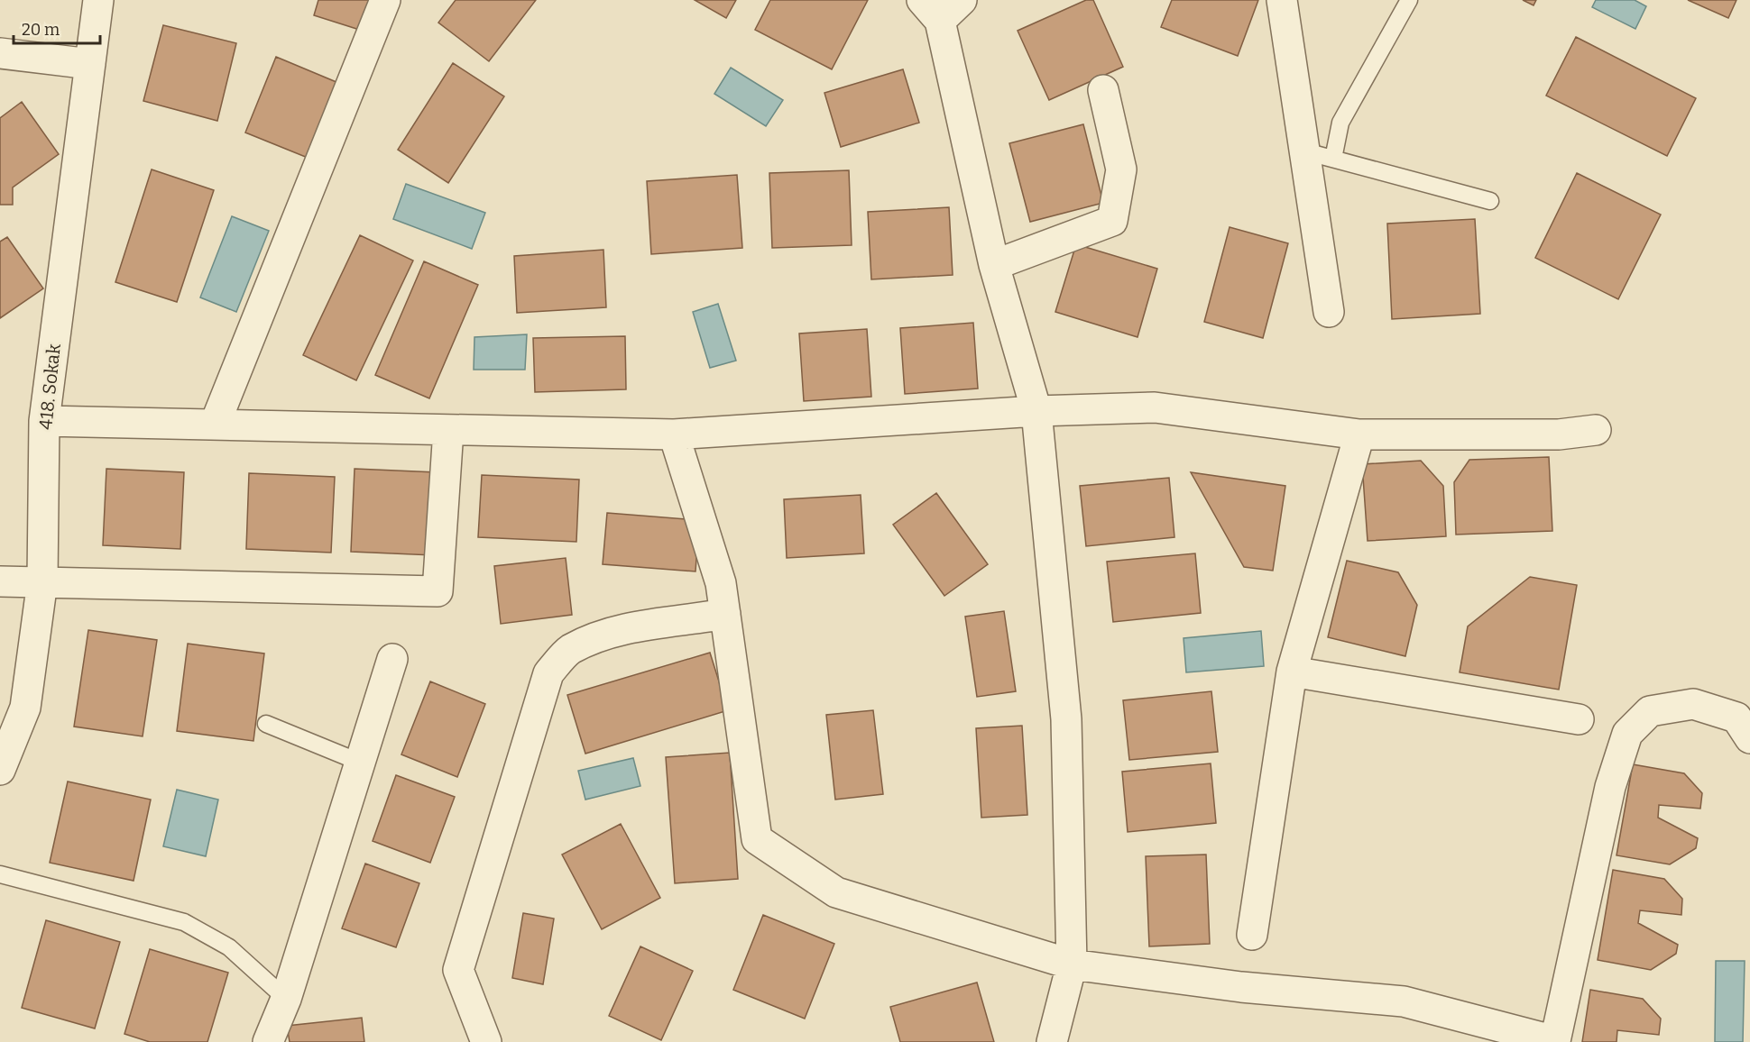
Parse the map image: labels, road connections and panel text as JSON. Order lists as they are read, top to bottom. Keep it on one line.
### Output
{"streets":{"street":["418. Sokak"]},"scale_bar":"20 m"}
